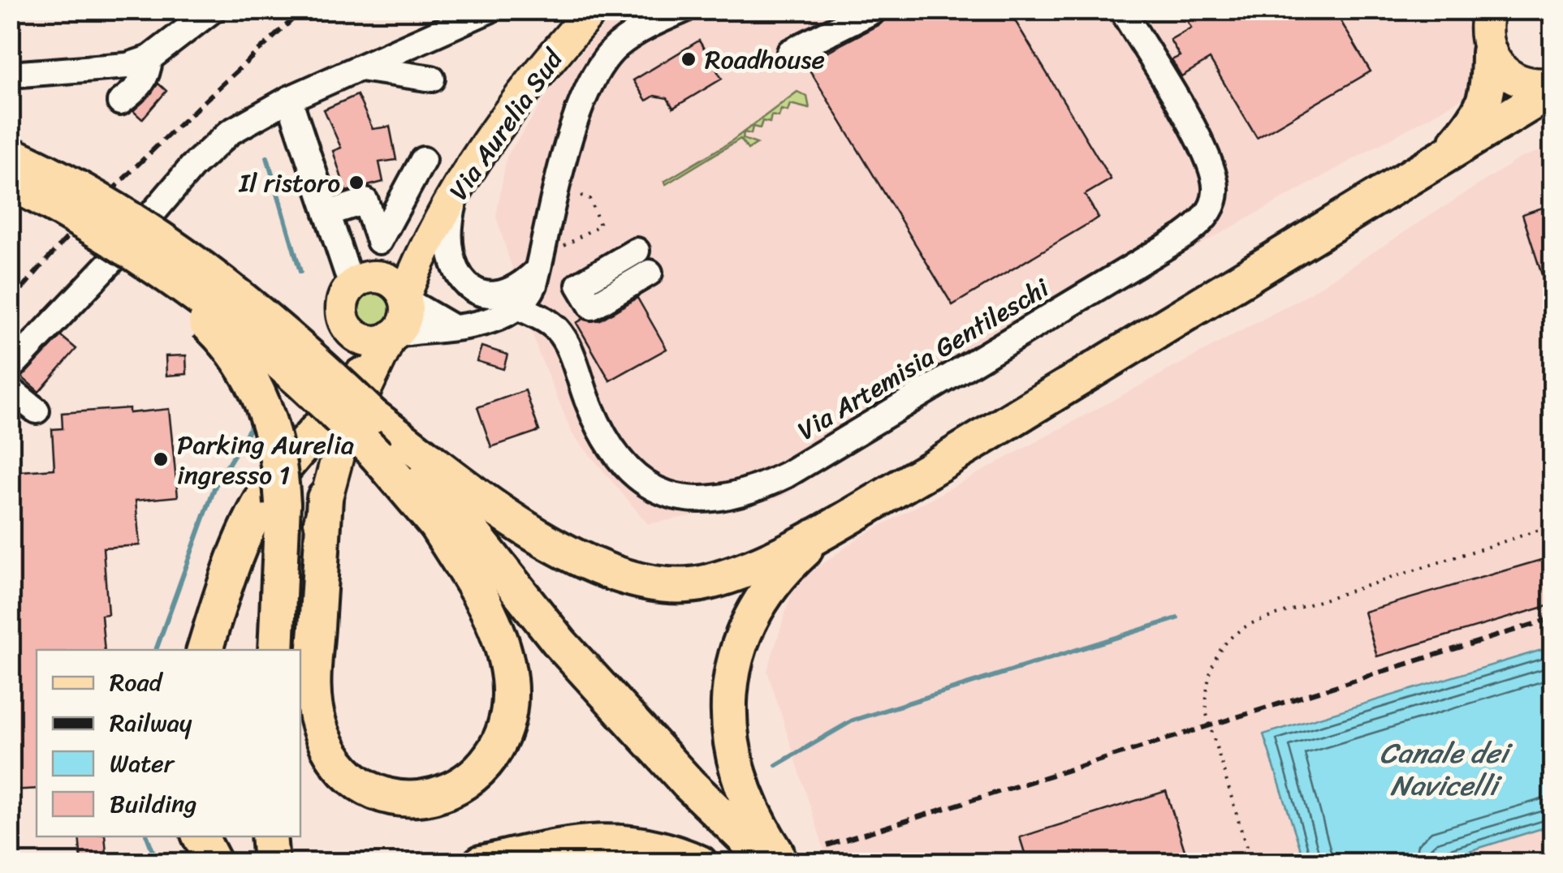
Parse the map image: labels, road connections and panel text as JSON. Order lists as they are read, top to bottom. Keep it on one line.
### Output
{"streets":{"main road":["Via Aurelia Sud"],"street":["Via Artemisia Gentileschi"]},"water":["Canale dei Navicelli"],"places":["Roadhouse","Il ristoro","Parking Aurelia ingresso 1"],"legend":["Road","Railway","Water","Building"]}
